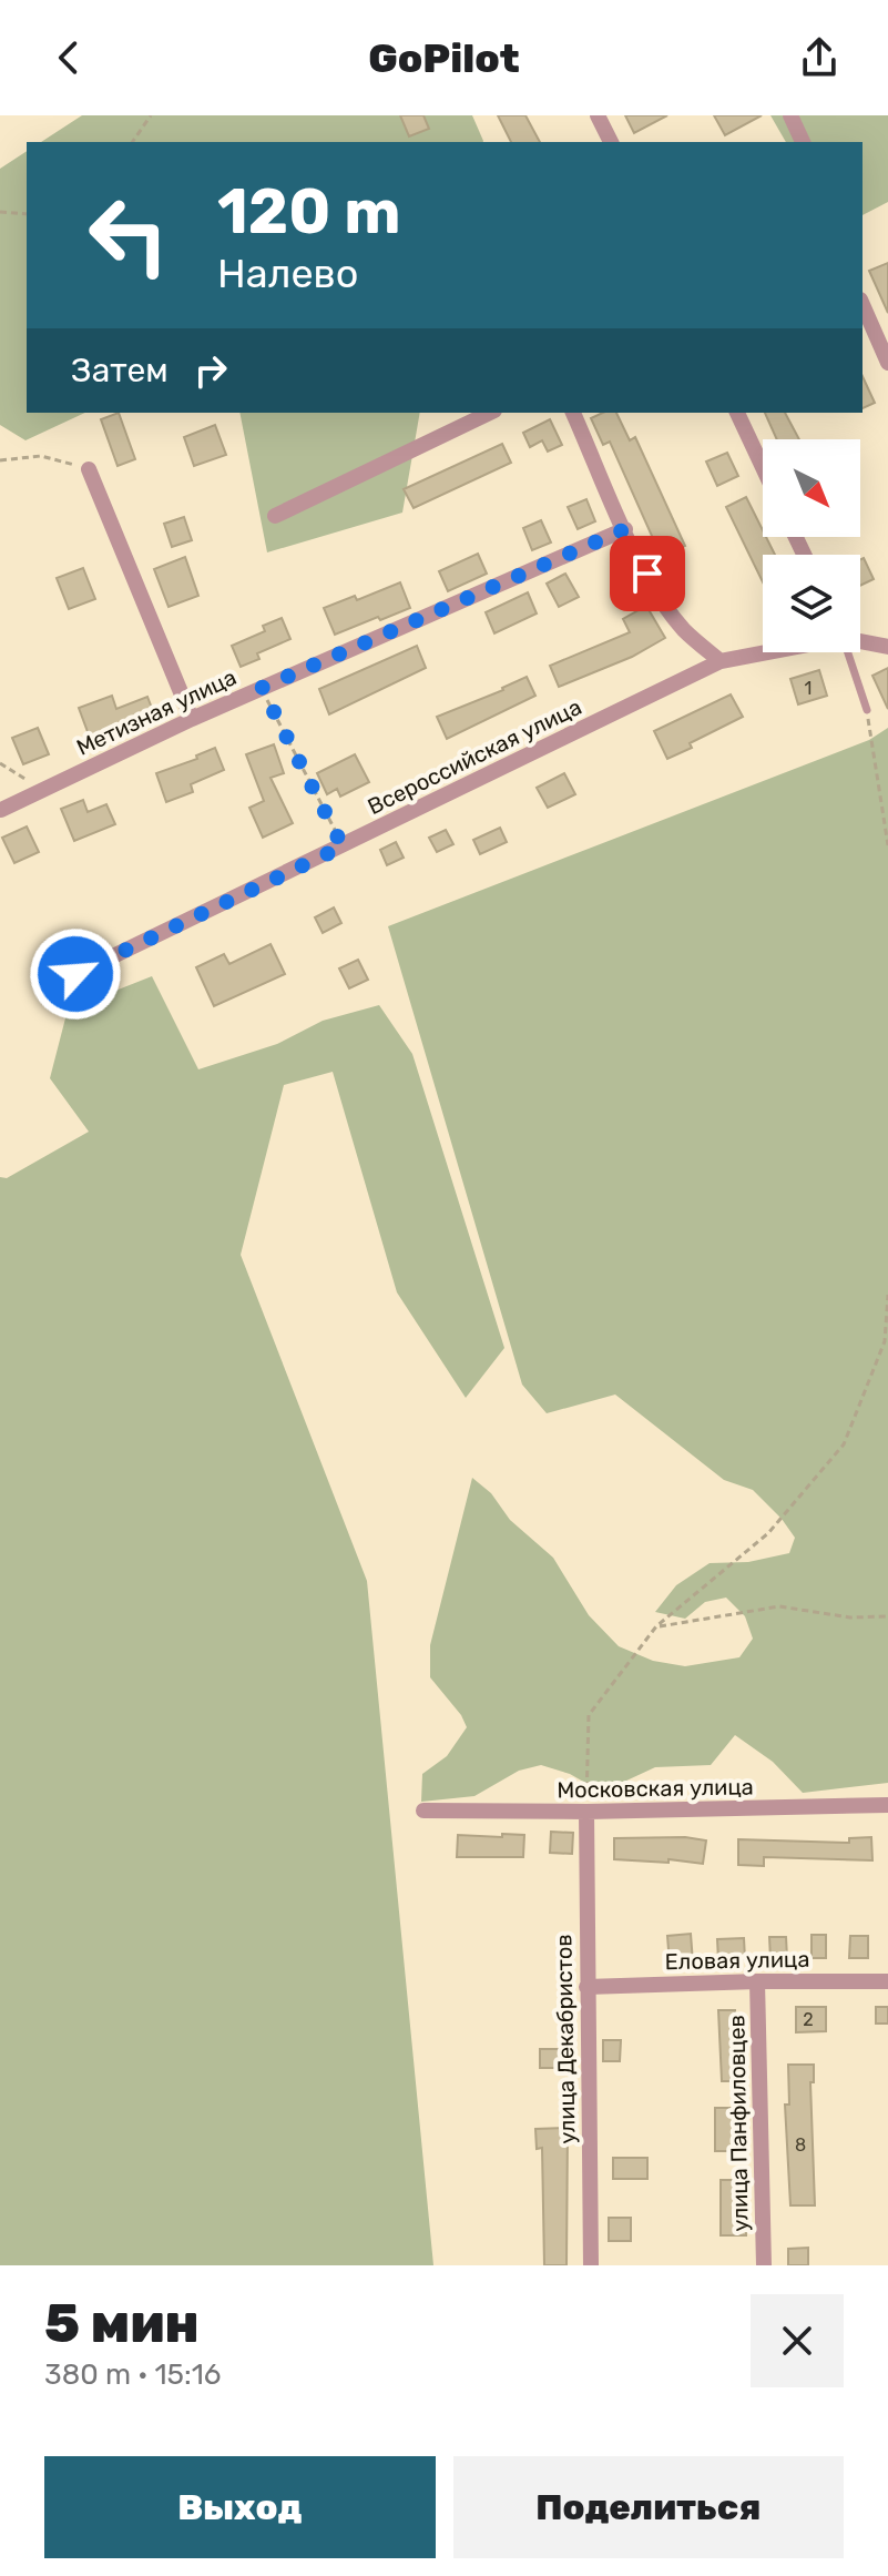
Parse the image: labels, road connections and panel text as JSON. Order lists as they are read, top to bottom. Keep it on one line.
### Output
{"streets":{"street":["Метизная улица","Всероссийская улица","Московская улица","Еловая улица","улица Декабристов","улица Панфиловцев"]},"crossings":[["Московская улица","улица Декабристов"],["Еловая улица","улица Декабристов"],["Еловая улица","улица Панфиловцев"]],"house_numbers":["1","2","8"],"north":"bottom right","page":{"header":"GoPilot","turn":["120 m","Налево"],"then":"Затем","heading":["5 мин","380 m · 15:16"],"buttons":["Выход","Поделиться"]}}
